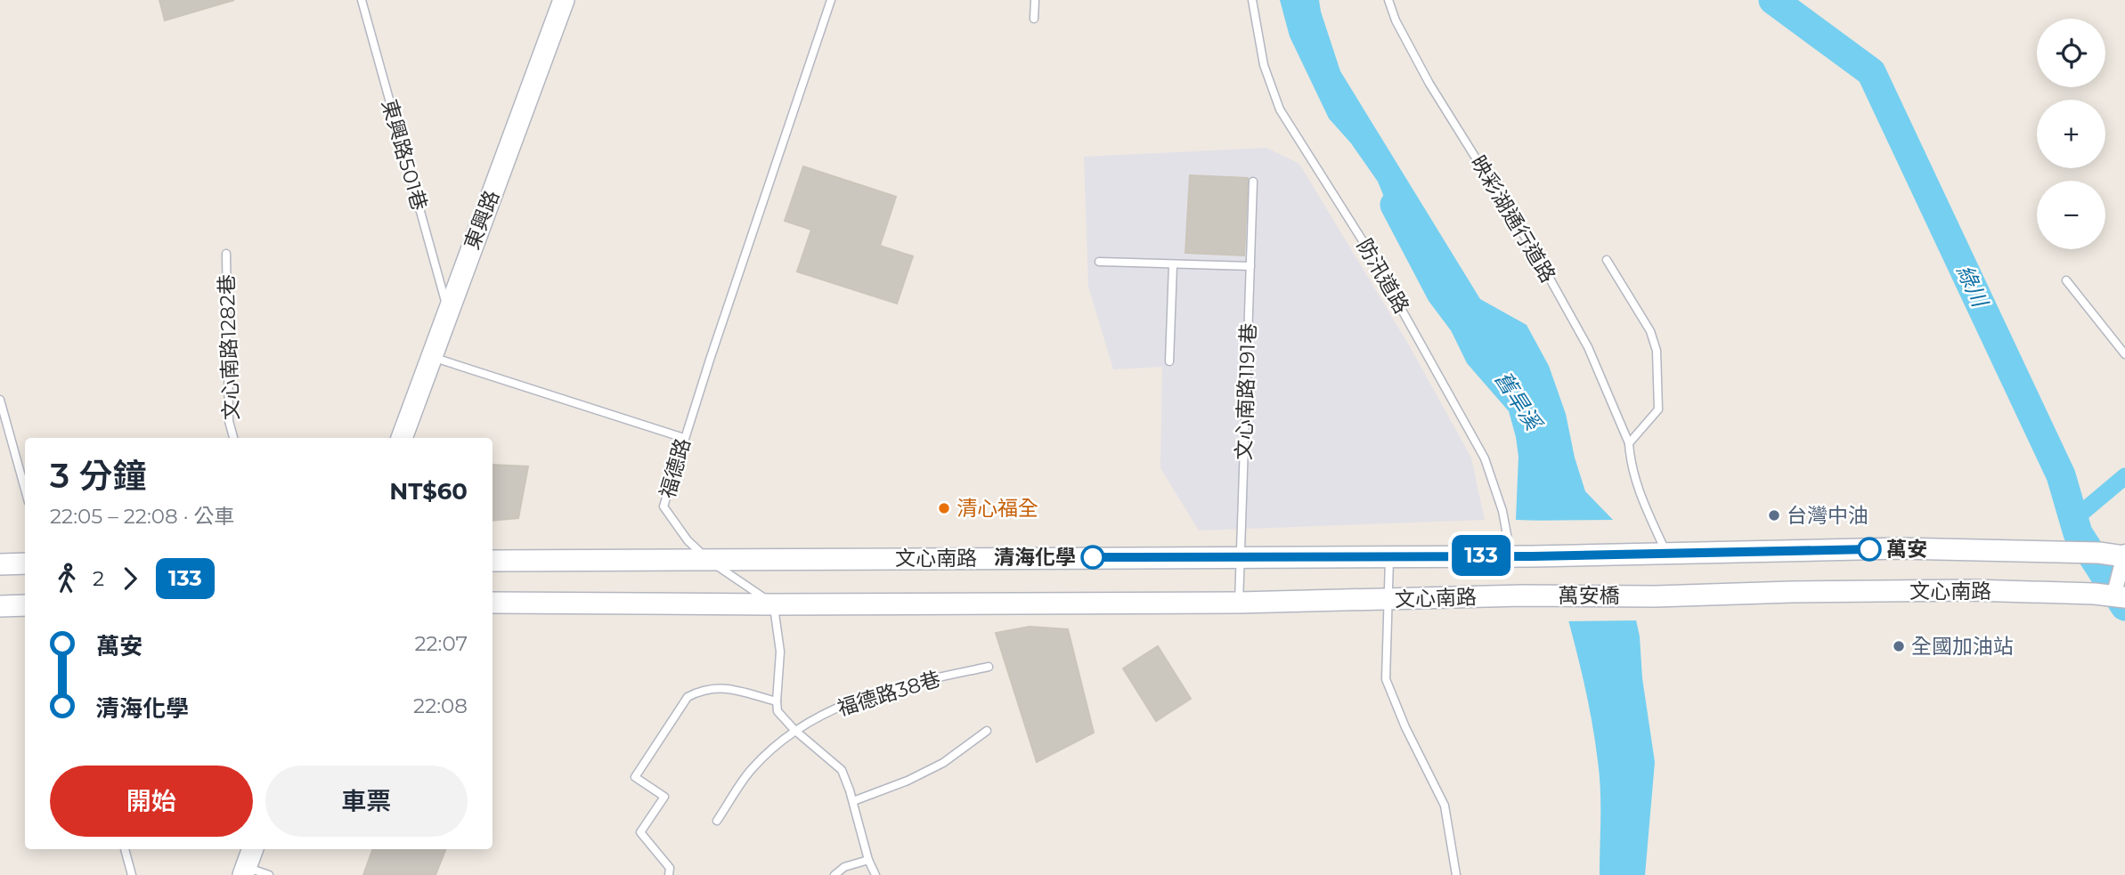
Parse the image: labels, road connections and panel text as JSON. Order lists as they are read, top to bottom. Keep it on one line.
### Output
{"streets":{"main road":["東興路","文心南路","萬安橋"],"lane":["東興路501巷","映彩湖通行道路","防汛道路","文心南路1282巷","文心南路1191巷","福德路","福德路38巷"]},"crossings":[["東興路501巷","東興路"],["映彩湖通行道路","文心南路"],["映彩湖通行道路","萬安橋"],["防汛道路","文心南路"],["文心南路1191巷","文心南路"],["福德路","文心南路"],["文心南路","萬安橋"]],"water":["綠川","舊旱溪"],"places":["清心福全","台灣中油","萬安","清海化學","全國加油站"],"lines":["bus line 133"],"page":{"on_map":"133","map_buttons":["+","−"],"heading":["3 分鐘","22:05 – 22:08 · 公車","NT$60"],"legs":["2","133"],"list":[{"name":"萬安","value":"22:07"},{"name":"清海化學","value":"22:08"}],"buttons":["開始","車票"]}}
